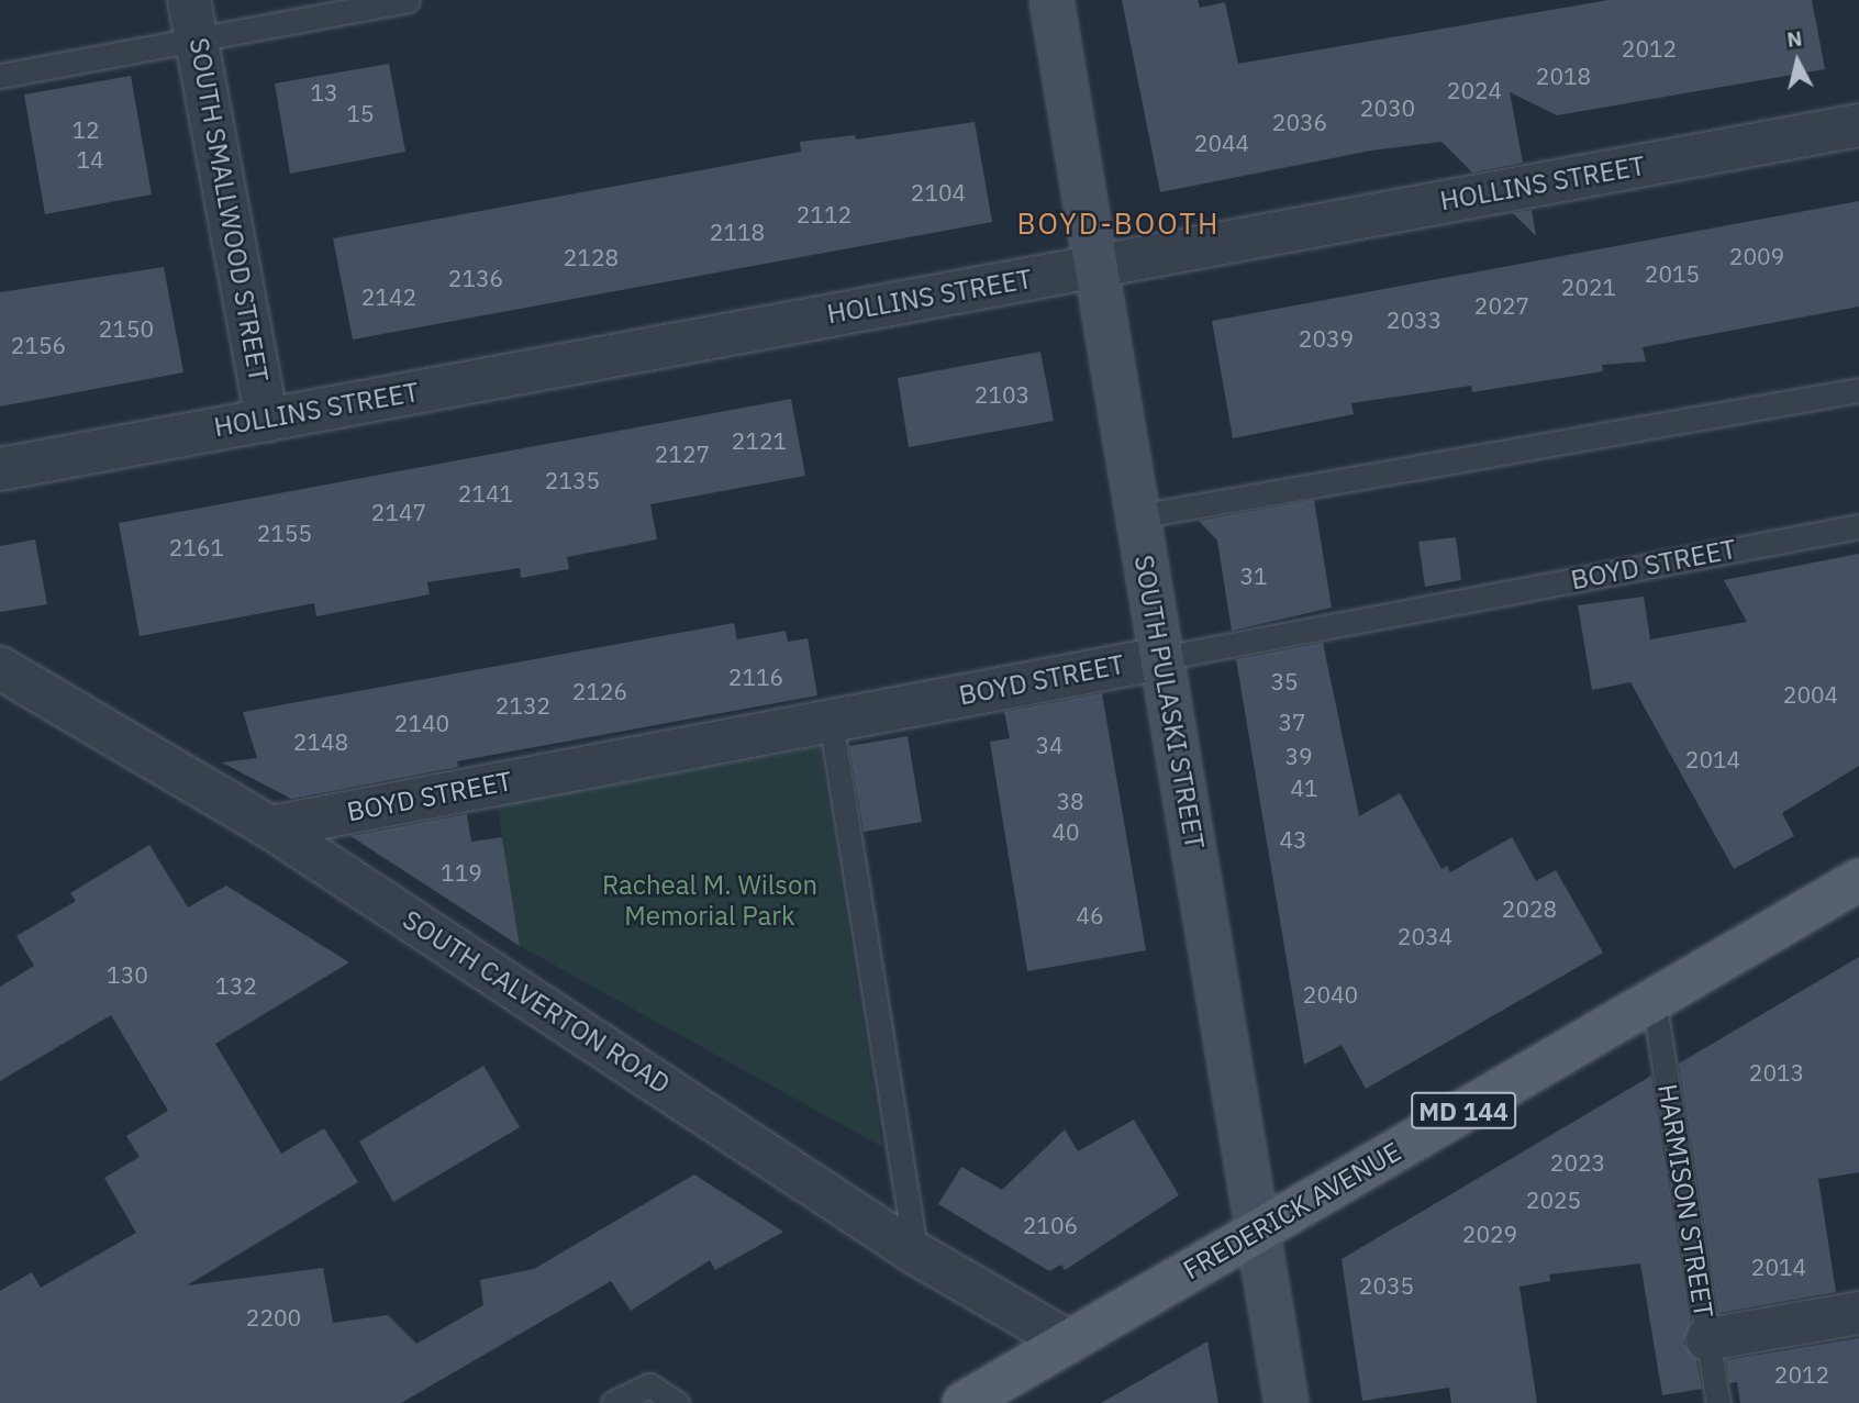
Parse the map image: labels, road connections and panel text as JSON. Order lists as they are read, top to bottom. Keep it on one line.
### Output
{"streets":{"main road":["MD 144","FREDERICK AVENUE"],"street":["HOLLINS STREET","SOUTH SMALLWOOD STREET","BOYD STREET","SOUTH PULASKI STREET","SOUTH CALVERTON ROAD"],"lane":["HARMISON STREET"]},"crossings":[["HOLLINS STREET","SOUTH SMALLWOOD STREET"],["HOLLINS STREET","SOUTH PULASKI STREET"],["BOYD STREET","SOUTH PULASKI STREET"],["BOYD STREET","SOUTH CALVERTON ROAD"],["SOUTH PULASKI STREET","FREDERICK AVENUE"],["SOUTH CALVERTON ROAD","FREDERICK AVENUE"],["HARMISON STREET","FREDERICK AVENUE"]],"districts":["BOYD-BOOTH"],"parks":["Racheal M. Wilson Memorial Park"],"house_numbers":["2012","2018","2024","13","2030","15","2036","12","2044","14","2104","2112","2118","2009","2128","2015","2136","2021","2142","2027","2033","2150","2039","2156","2103","2121","2127","2135","2141","2147","2155","2161","31","2116","35","2126","2004","2132","37","2140","2148","34","39","2014","41","38","40","43","119","2028","46","2034","130","132","2040","2013","2023","2025","2106","2029","2014","2035","2200","2012"],"north":"top"}
